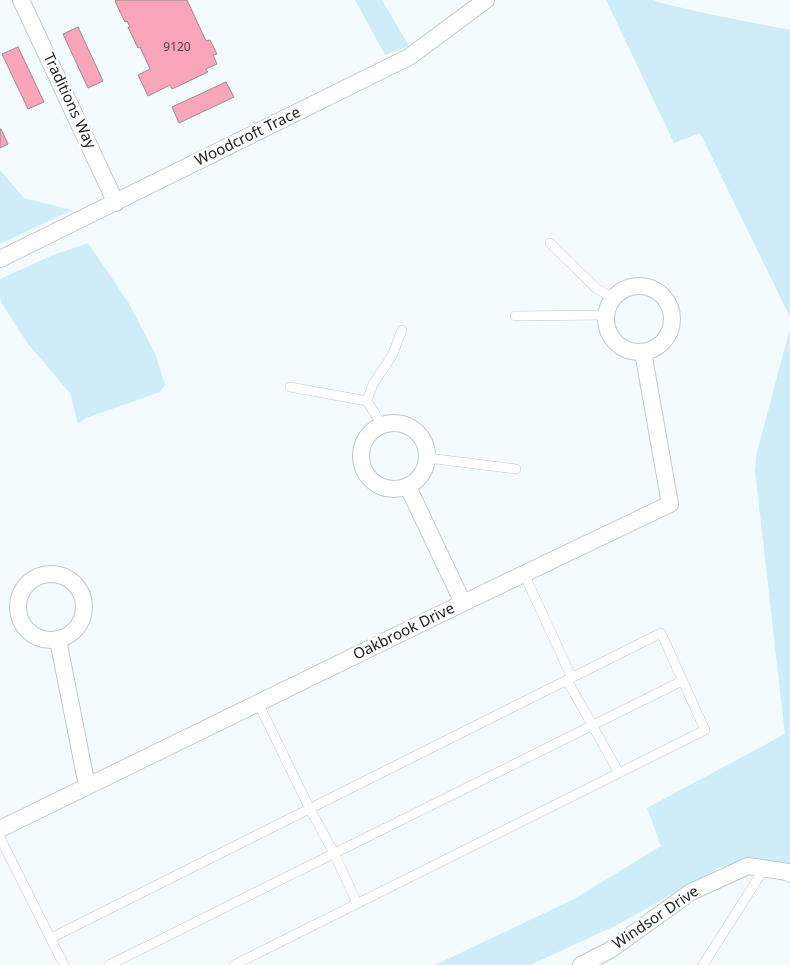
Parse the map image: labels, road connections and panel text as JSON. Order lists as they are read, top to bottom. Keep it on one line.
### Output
{"streets":{"street":["Traditions Way","Woodcroft Trace","Oakbrook Drive","Windsor Drive"]},"crossings":[["Traditions Way","Woodcroft Trace"]],"house_numbers":["9120"]}
